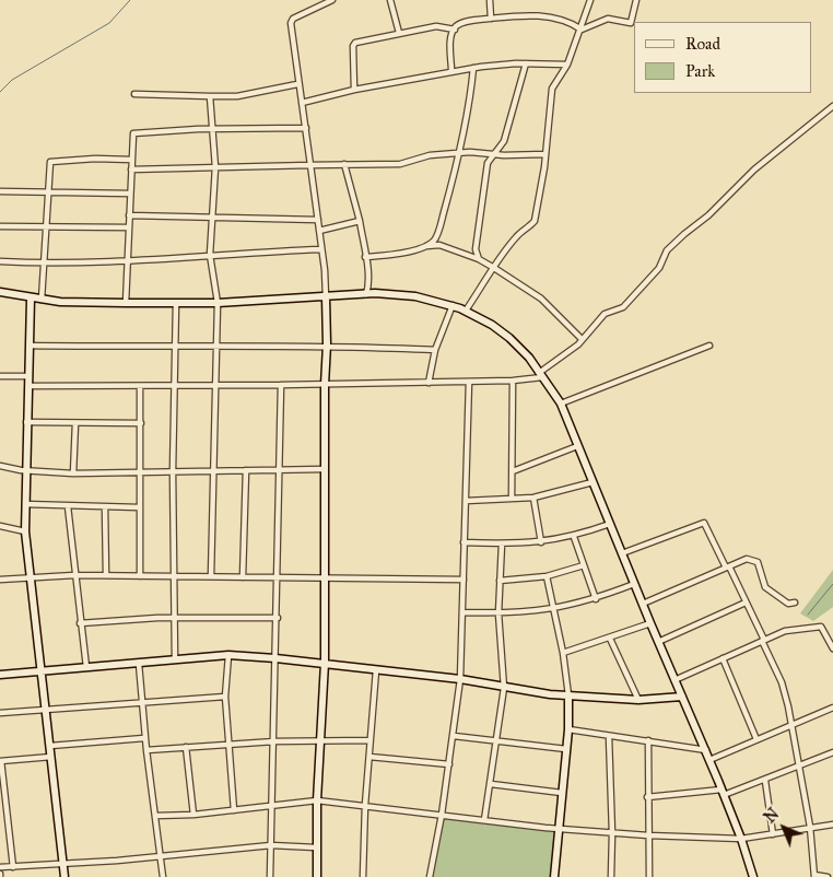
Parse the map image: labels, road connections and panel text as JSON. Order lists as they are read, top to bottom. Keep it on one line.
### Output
{"legend":["Road","Park"],"north":"top left"}
